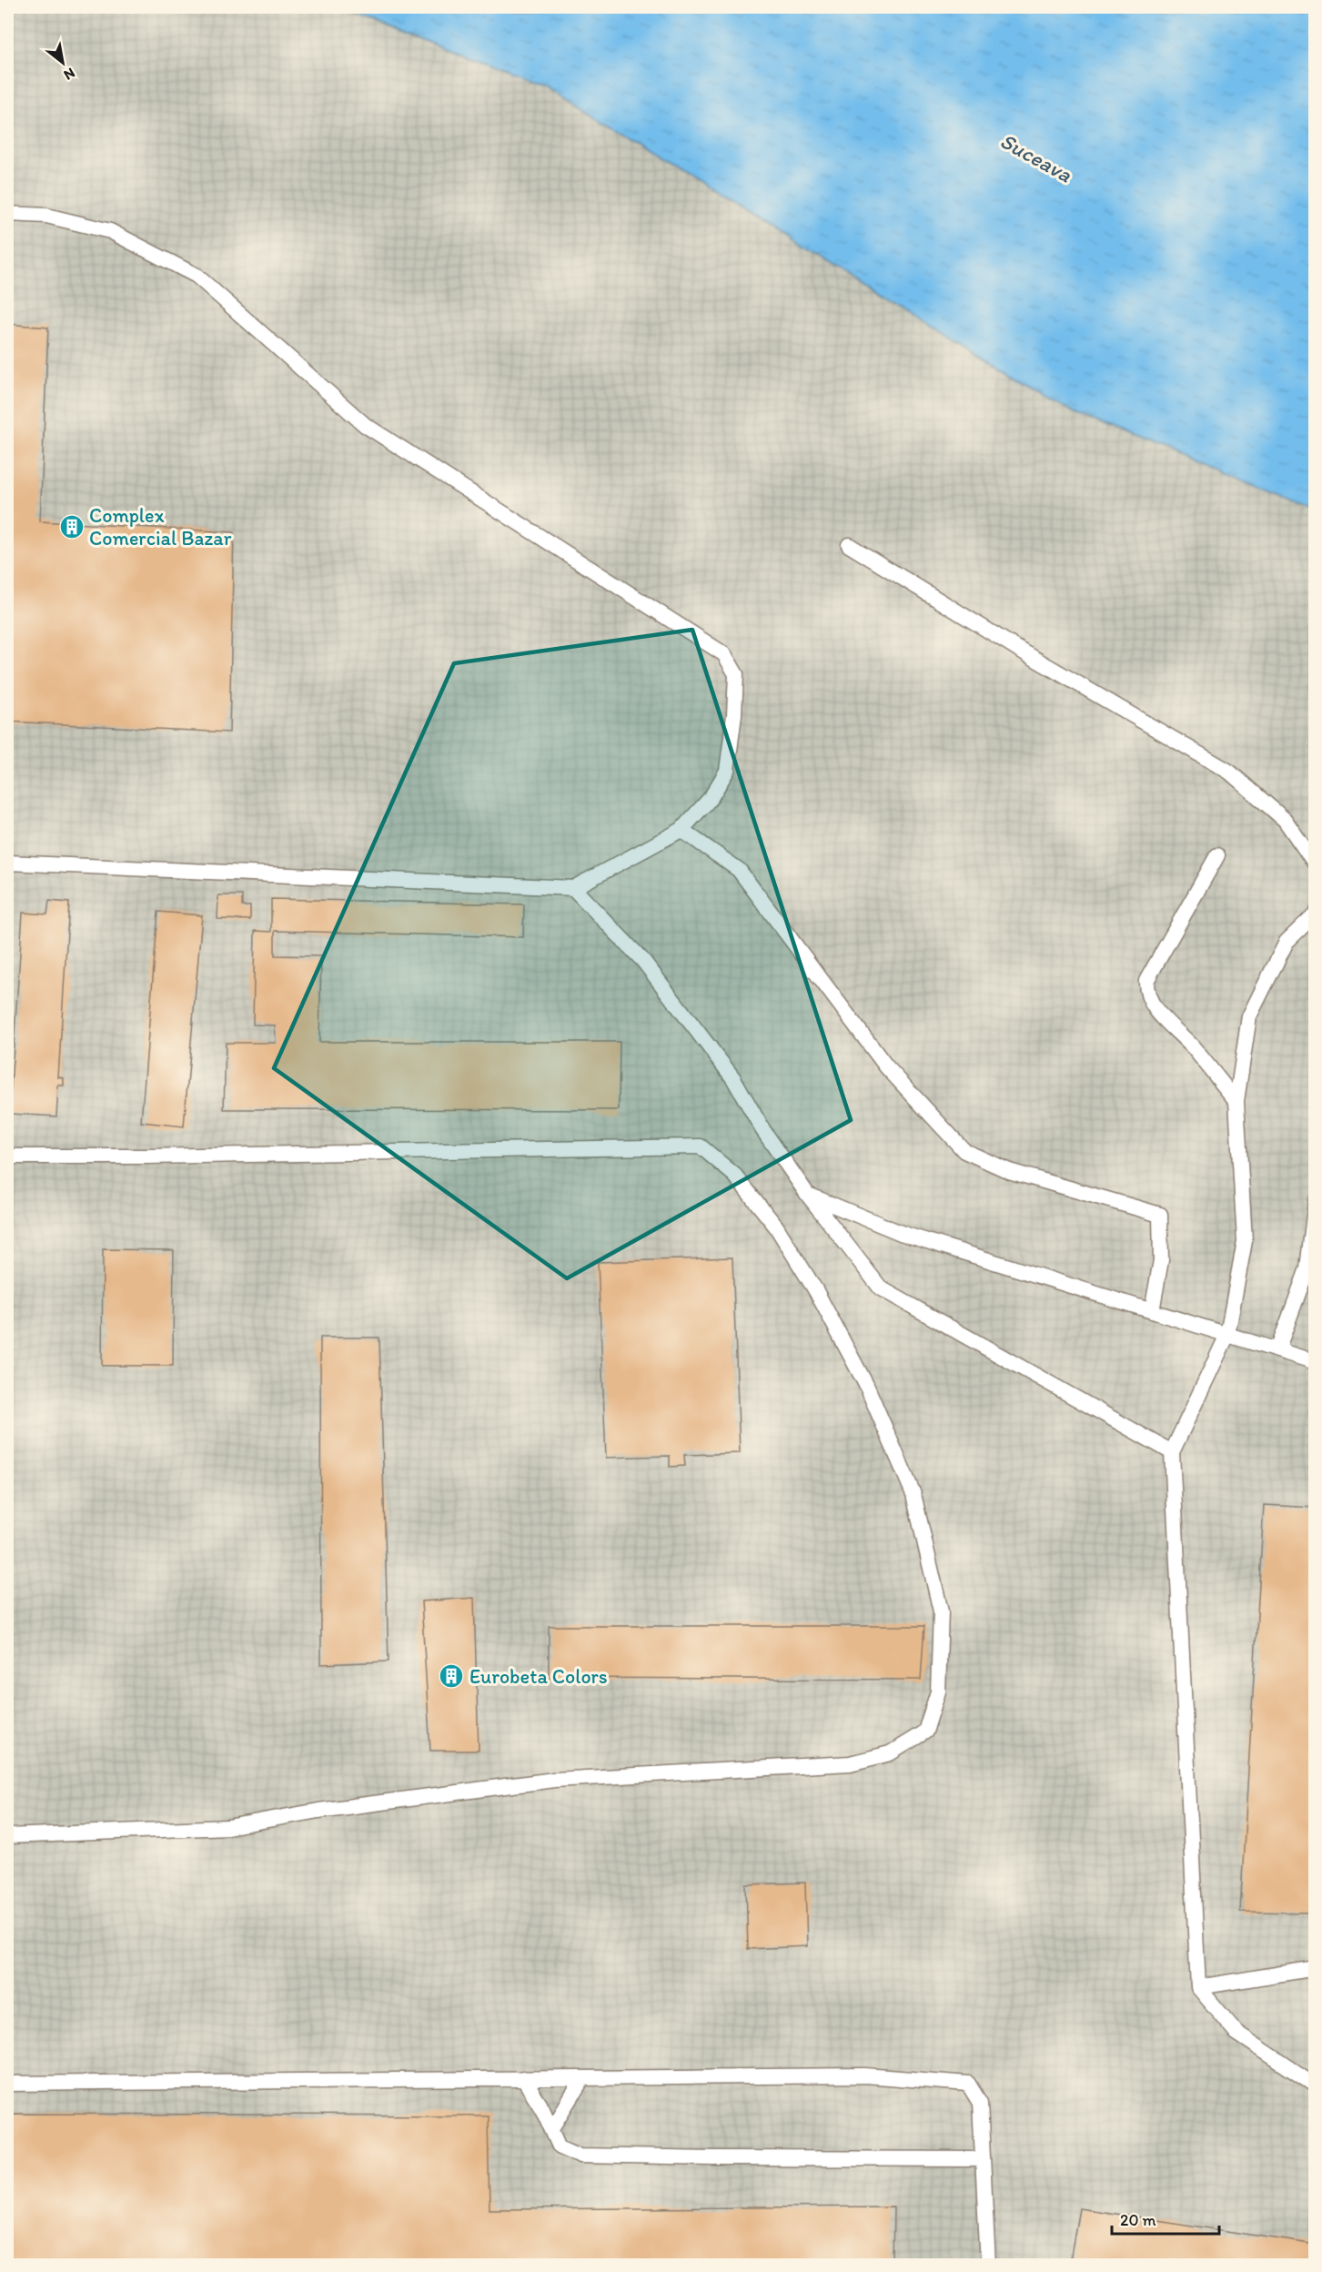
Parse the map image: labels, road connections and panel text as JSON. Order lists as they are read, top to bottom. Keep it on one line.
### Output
{"water":["Suceava"],"places":{"building":["Complex Comercial Bazar","Eurobeta Colors"]},"scale_bar":"20 m","north":"bottom right"}
